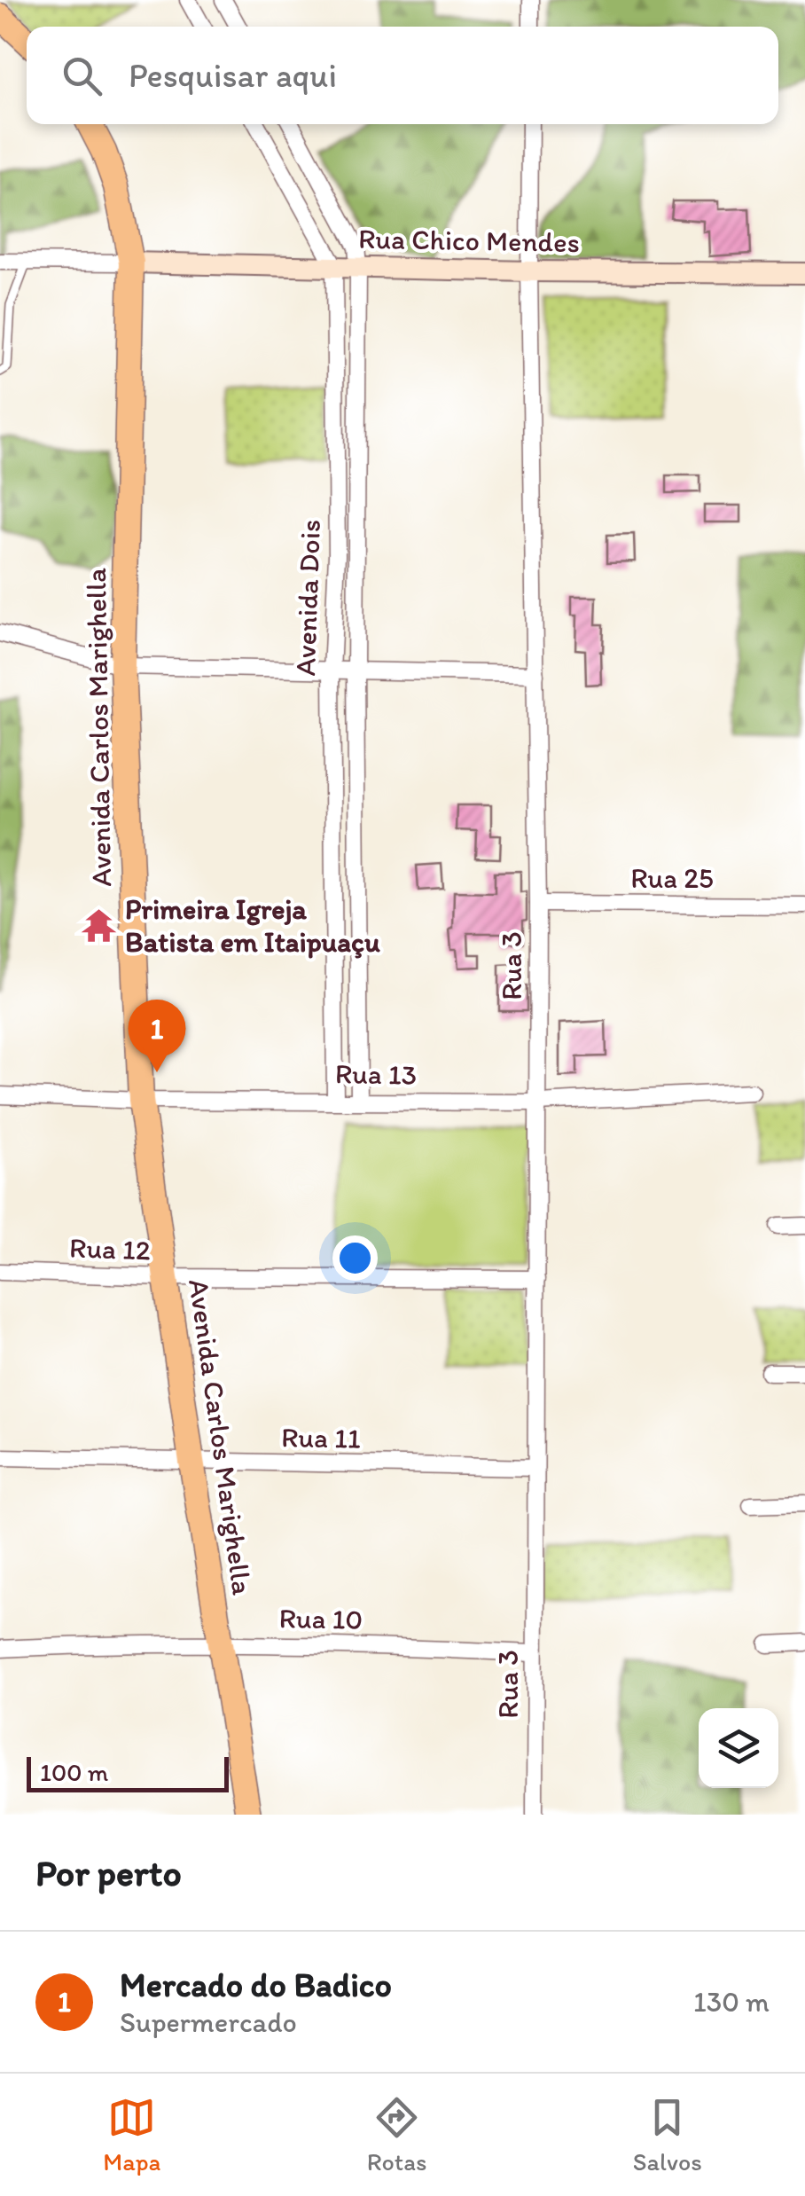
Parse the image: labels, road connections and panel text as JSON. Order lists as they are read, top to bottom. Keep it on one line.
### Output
{"streets":{"main road":["Rua Chico Mendes","Avenida Carlos Marighella"],"street":["Avenida Dois","Rua 25","Rua 3","Rua 13","Rua 12","Rua 11","Rua 10"]},"crossings":[["Rua Chico Mendes","Avenida Dois"],["Rua Chico Mendes","Avenida Carlos Marighella"],["Rua Chico Mendes","Rua 3"],["Avenida Dois","Rua 13"],["Avenida Carlos Marighella","Rua 13"],["Avenida Carlos Marighella","Rua 12"],["Avenida Carlos Marighella","Rua 11"],["Avenida Carlos Marighella","Rua 10"],["Rua 25","Rua 3"],["Rua 3","Rua 13"],["Rua 3","Rua 12"],["Rua 3","Rua 11"],["Rua 3","Rua 10"]],"places":{"temple":["Primeira Igreja Batista em Itaipuaçu"]},"scale_bar":"100 m","page":{"search":"Pesquisar aqui","pins":"1","scale":"100 m","heading":"Por perto","list":[{"mark":"1","name":"Mercado do Badico","note":"Supermercado","value":"130 m"}],"nav":["Mapa","Rotas","Salvos"]}}
